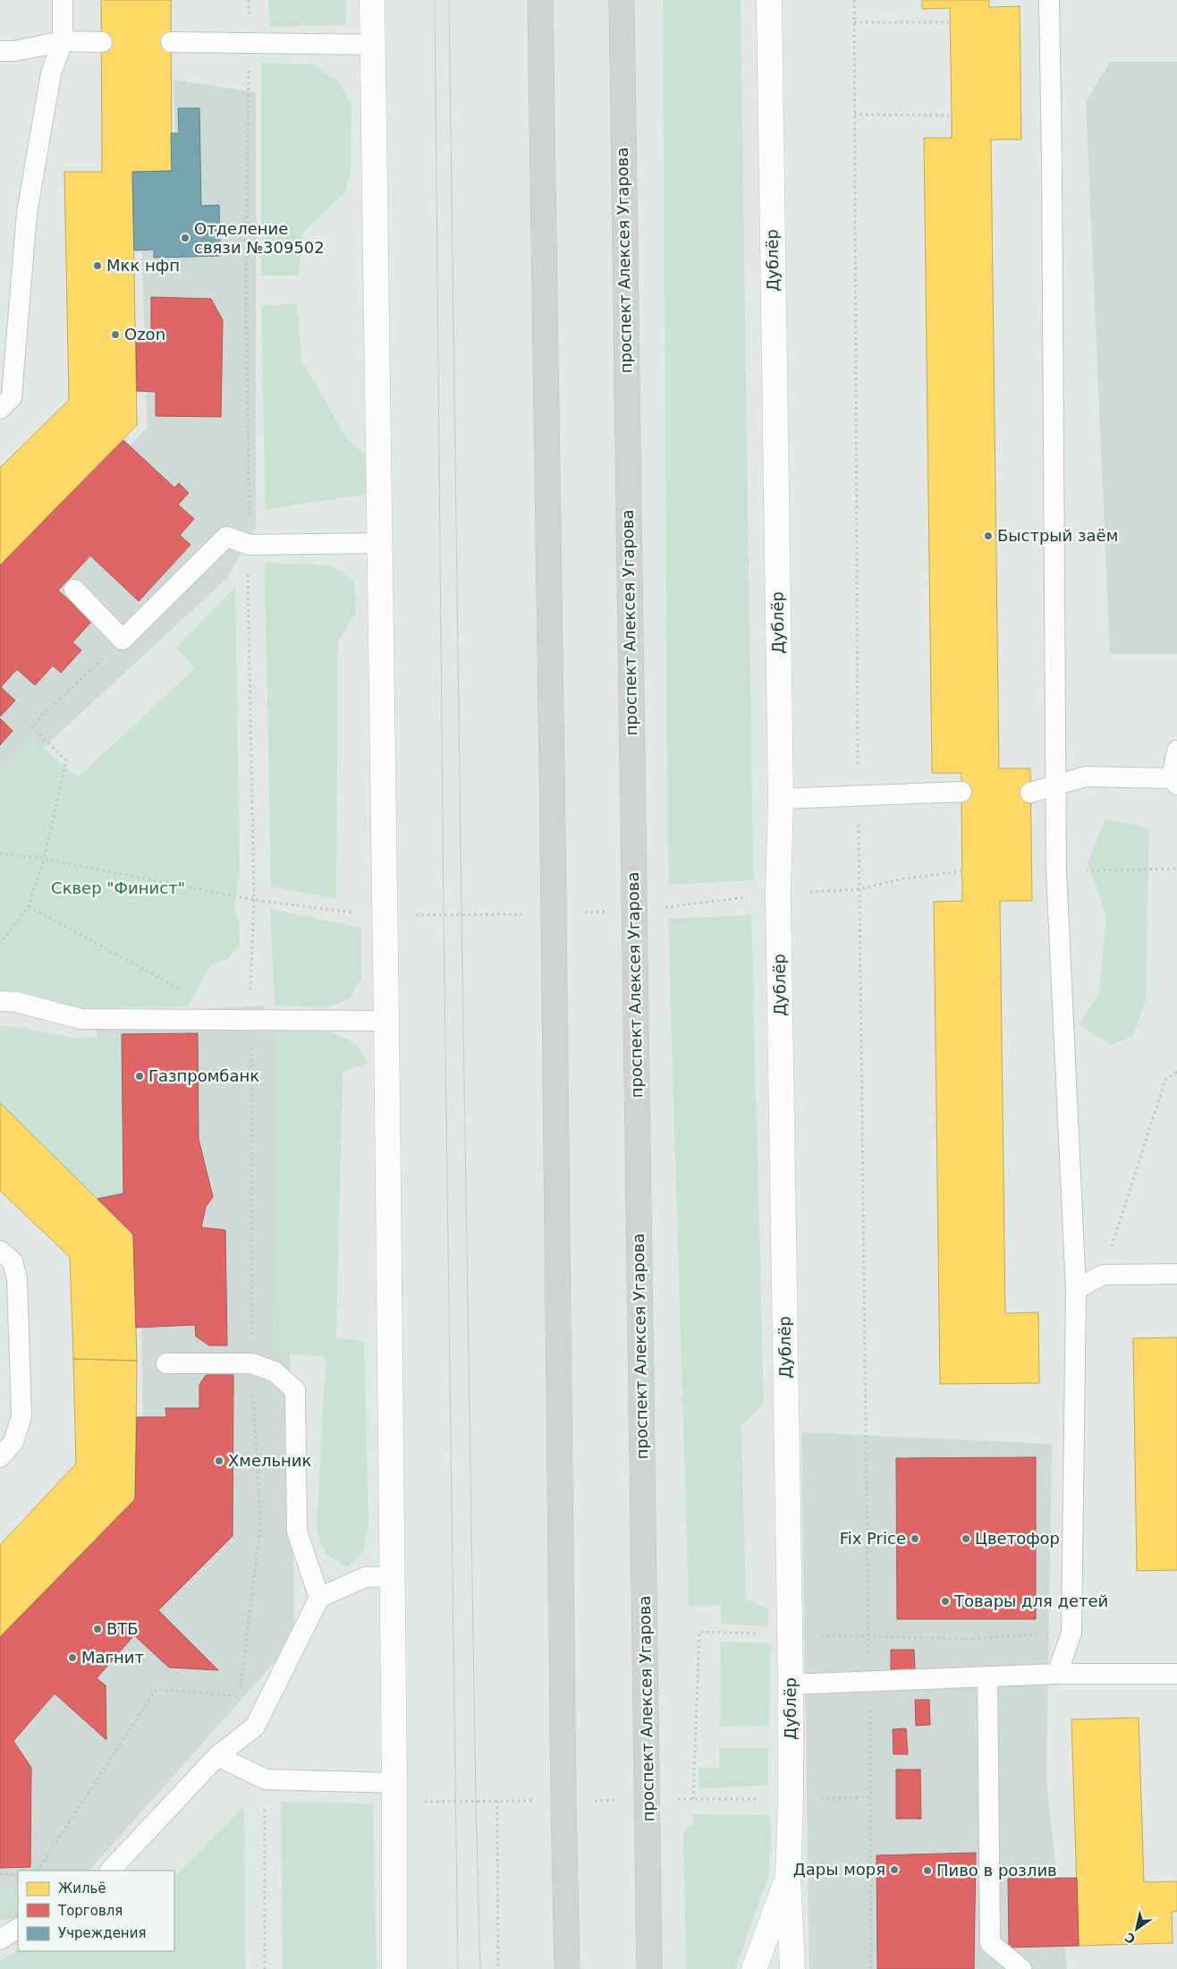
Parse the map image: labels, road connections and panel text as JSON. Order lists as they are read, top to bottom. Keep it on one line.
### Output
{"streets":{"main road":["проспект Алексея Угарова"],"street":["Дублёр"]},"parks":["Сквер \"Финист\""],"places":["Отделение связи №309502","Мкк нфп","Ozon","Быстрый заём","Газпромбанк","Хмельник","Fix Price","Цветофор","Товары для детей","ВТБ","Магнит","Дары моря","Пиво в розлив"],"legend":["Жильё","Торговля","Учреждения"],"north":"bottom left"}
